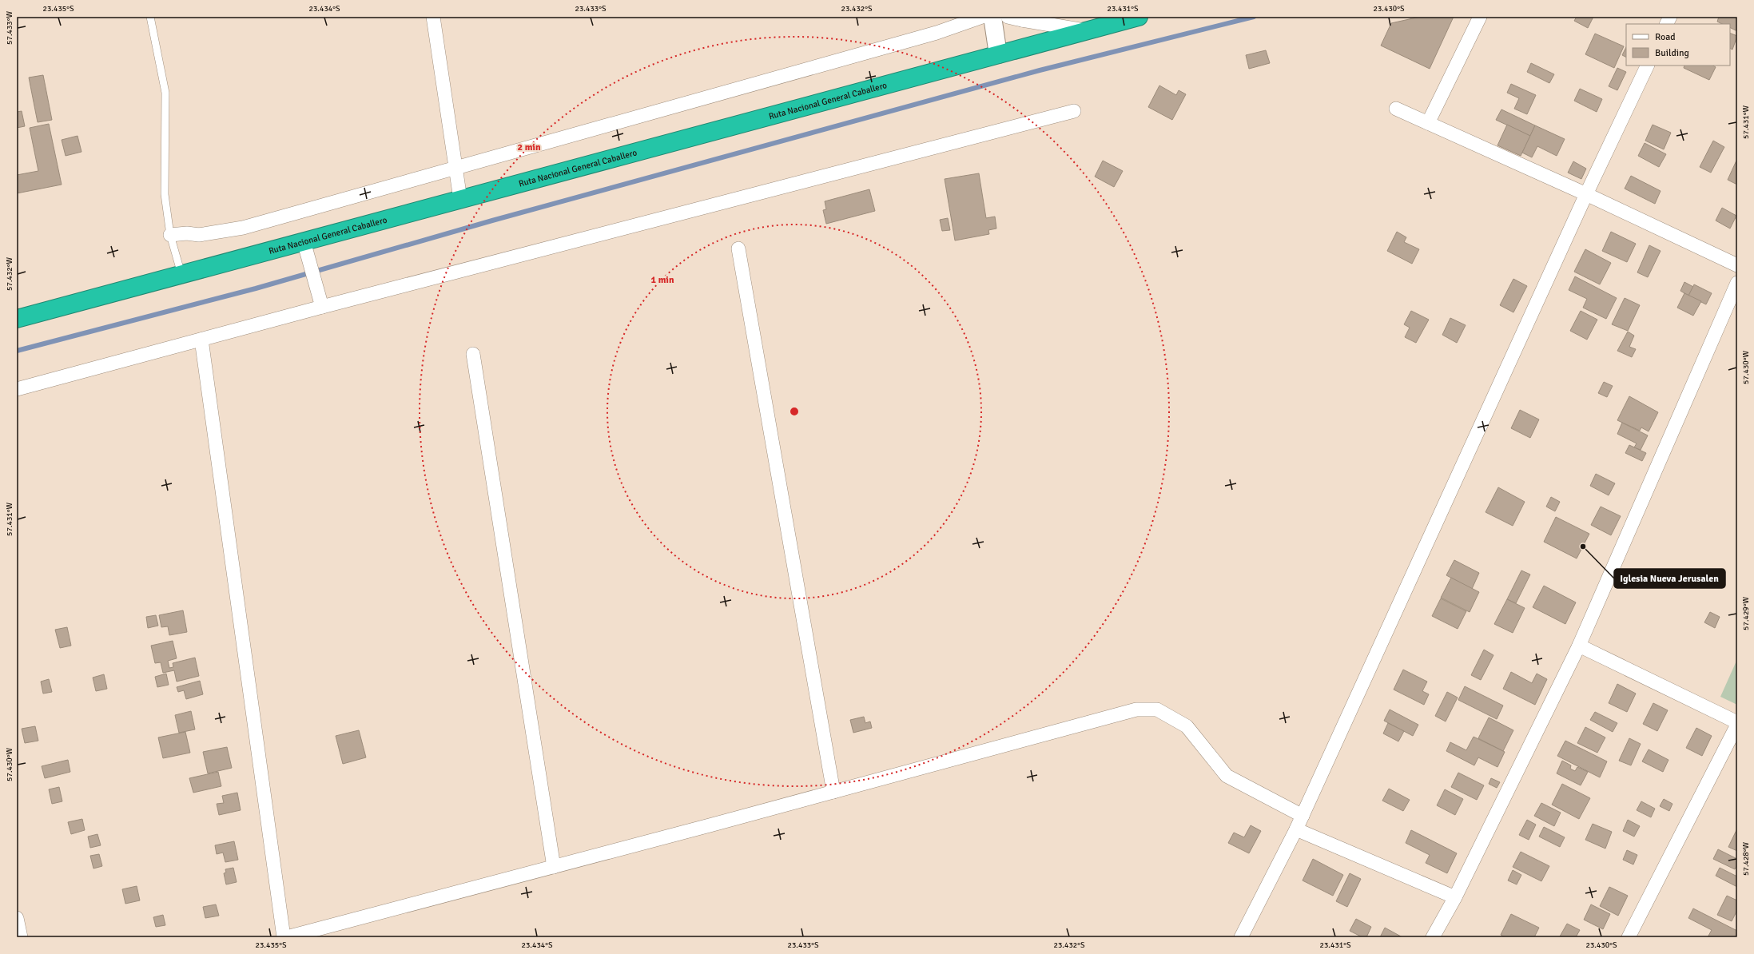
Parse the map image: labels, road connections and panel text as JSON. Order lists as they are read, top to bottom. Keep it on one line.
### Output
{"streets":{"highway":["Ruta Nacional General Caballero"]},"places":["Iglesia Nueva Jerusalen"],"legend":["Road","Building"],"coordinates":["23.435°S","23.434°S","23.433°S","23.432°S","23.431°S","23.430°S","57.433°W","57.431°W","57.432°W","57.430°W","57.429°W","57.428°W"],"rings":["2 min","1 min"]}
